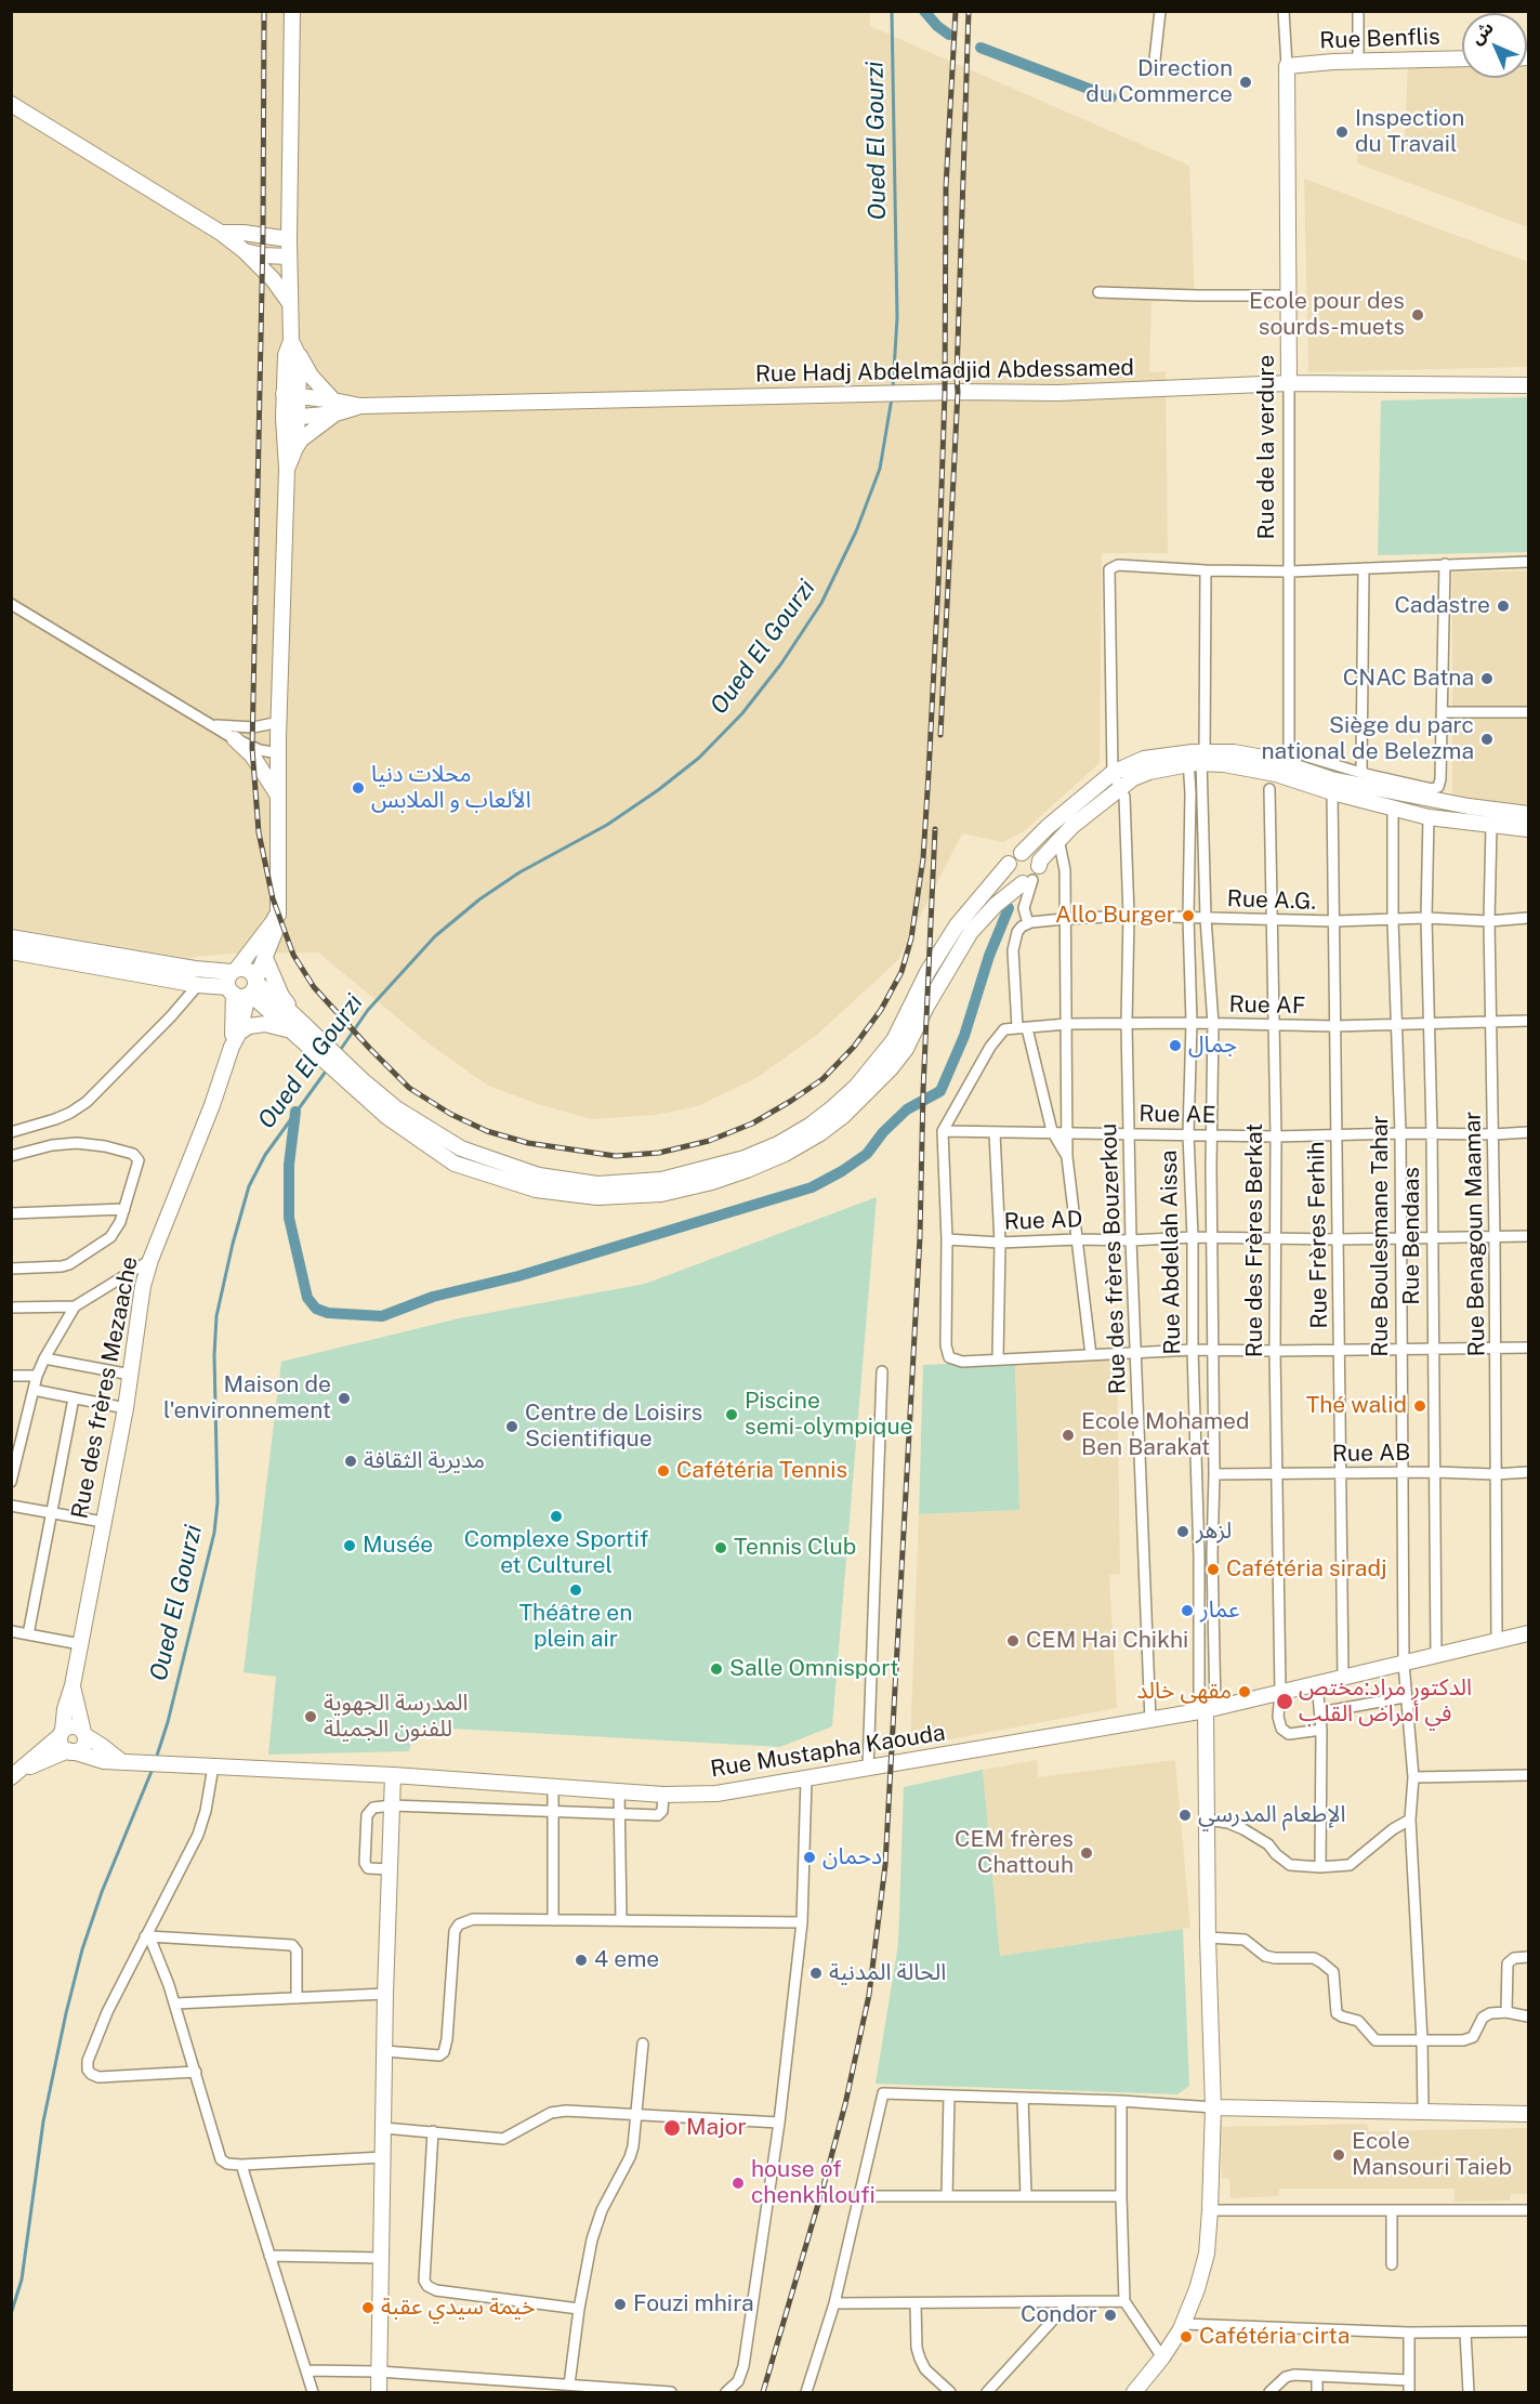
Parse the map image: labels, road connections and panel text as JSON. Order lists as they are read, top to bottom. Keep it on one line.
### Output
{"streets":{"main road":["Rue Benflis","Rue Hadj Abdelmadjid Abdessamed","Rue de la verdure","Rue des frères Mezaache","Rue Mustapha Kaouda"],"street":["Rue A.G.","Rue AF","Rue AE","Rue AD","Rue Benagoun Maamar","Rue Frères Ferhih","Rue Boulesmane Tahar","Rue Bendaas","Rue des Frères Berkat","Rue Abdellah Aissa","Rue des frères Bouzerkou","Rue AB"]},"crossings":[["Rue Benflis","Rue de la verdure"],["Rue Hadj Abdelmadjid Abdessamed","Rue de la verdure"],["Rue A.G.","Rue AF"],["Rue A.G.","Rue Benagoun Maamar"],["Rue A.G.","Rue Frères Ferhih"],["Rue A.G.","Rue Boulesmane Tahar"],["Rue A.G.","Rue Bendaas"],["Rue A.G.","Rue des Frères Berkat"],["Rue A.G.","Rue Abdellah Aissa"],["Rue A.G.","Rue des frères Bouzerkou"],["Rue AF","Rue AE"],["Rue AF","Rue Benagoun Maamar"],["Rue AF","Rue Frères Ferhih"],["Rue AF","Rue Boulesmane Tahar"],["Rue AF","Rue Bendaas"],["Rue AF","Rue des Frères Berkat"],["Rue AF","Rue Abdellah Aissa"],["Rue AF","Rue des frères Bouzerkou"],["Rue AE","Rue Benagoun Maamar"],["Rue AE","Rue Frères Ferhih"],["Rue AE","Rue Boulesmane Tahar"],["Rue AE","Rue Bendaas"],["Rue AE","Rue des Frères Berkat"],["Rue AE","Rue Abdellah Aissa"],["Rue AE","Rue des frères Bouzerkou"],["Rue AD","Rue Benagoun Maamar"],["Rue AD","Rue Frères Ferhih"],["Rue AD","Rue Boulesmane Tahar"],["Rue AD","Rue Bendaas"],["Rue AD","Rue des Frères Berkat"],["Rue AD","Rue Abdellah Aissa"],["Rue AD","Rue des frères Bouzerkou"],["Rue Benagoun Maamar","Rue AB"],["Rue Benagoun Maamar","Rue Mustapha Kaouda"],["Rue Frères Ferhih","Rue AB"],["Rue Frères Ferhih","Rue Mustapha Kaouda"],["Rue Boulesmane Tahar","Rue AB"],["Rue Boulesmane Tahar","Rue Mustapha Kaouda"],["Rue Bendaas","Rue AB"],["Rue Bendaas","Rue Mustapha Kaouda"],["Rue des Frères Berkat","Rue AB"],["Rue des Frères Berkat","Rue Mustapha Kaouda"],["Rue Abdellah Aissa","Rue Mustapha Kaouda"],["Rue des frères Bouzerkou","Rue Mustapha Kaouda"],["Rue des frères Mezaache","Rue Mustapha Kaouda"]],"water":["Oued El Gourzi"],"places":["Direction du Commerce","Inspection du Travail","Ecole pour des sourds-muets","Cadastre","CNAC Batna","Siège du parc national de Belezma","محلات دنيا الألعاب و الملابس","Allo Burger","جمال","Maison de l'environnement","Thé walid","Piscine semi-olympique","Centre de Loisirs Scientifique","Ecole Mohamed Ben Barakat","مديرية الثقافة","Cafétéria Tennis","Complexe Sportif et Culturel","لزهر","Musée","Tennis Club","Cafétéria siradj","Théâtre en plein air","عمار","CEM Hai Chikhi","Salle Omnisport","مقهى خالد","الدكتور مراد:مختص في أمراض القلب","المدرسة الجهوية للفنون الجميلة","الإطعام المدرسي","CEM frères Chattouh","دحمان","4 eme","الحالة المدنية","Major","Ecole Mansouri Taieb","house of chenkhloufi","Fouzi mhira","خيمة سيدي عقبة","Condor","Cafétéria cirta"],"north":"top left"}
